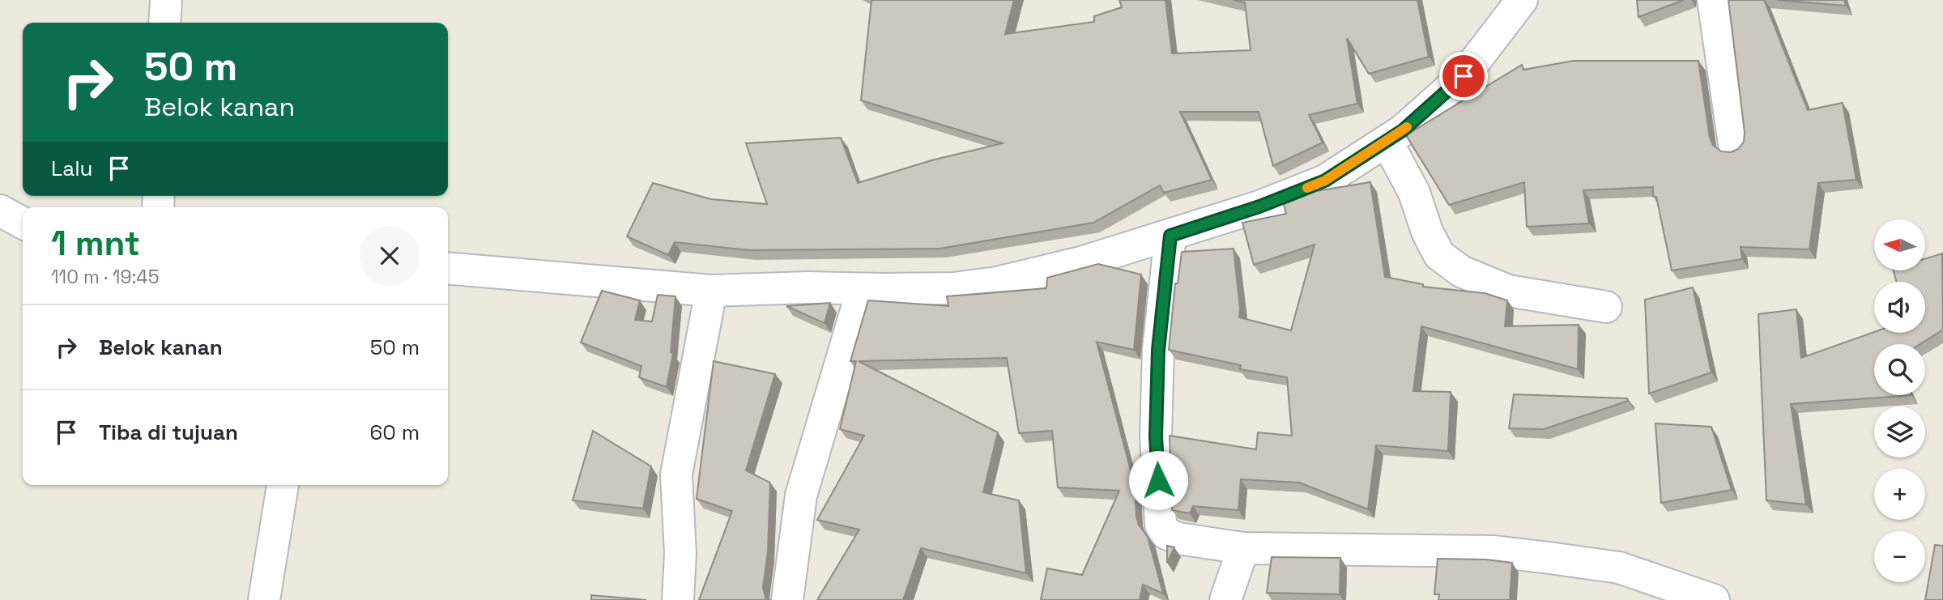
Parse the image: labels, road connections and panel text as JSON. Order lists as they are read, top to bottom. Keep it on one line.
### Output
{"north":"left","page":{"turn":["50 m","Belok kanan"],"then":"Lalu","heading":["1 mnt","110 m · 19:45"],"map_buttons":["+","−"],"list":[{"name":"Belok kanan","value":"50 m"},{"name":"Tiba di tujuan","value":"60 m"}]}}
